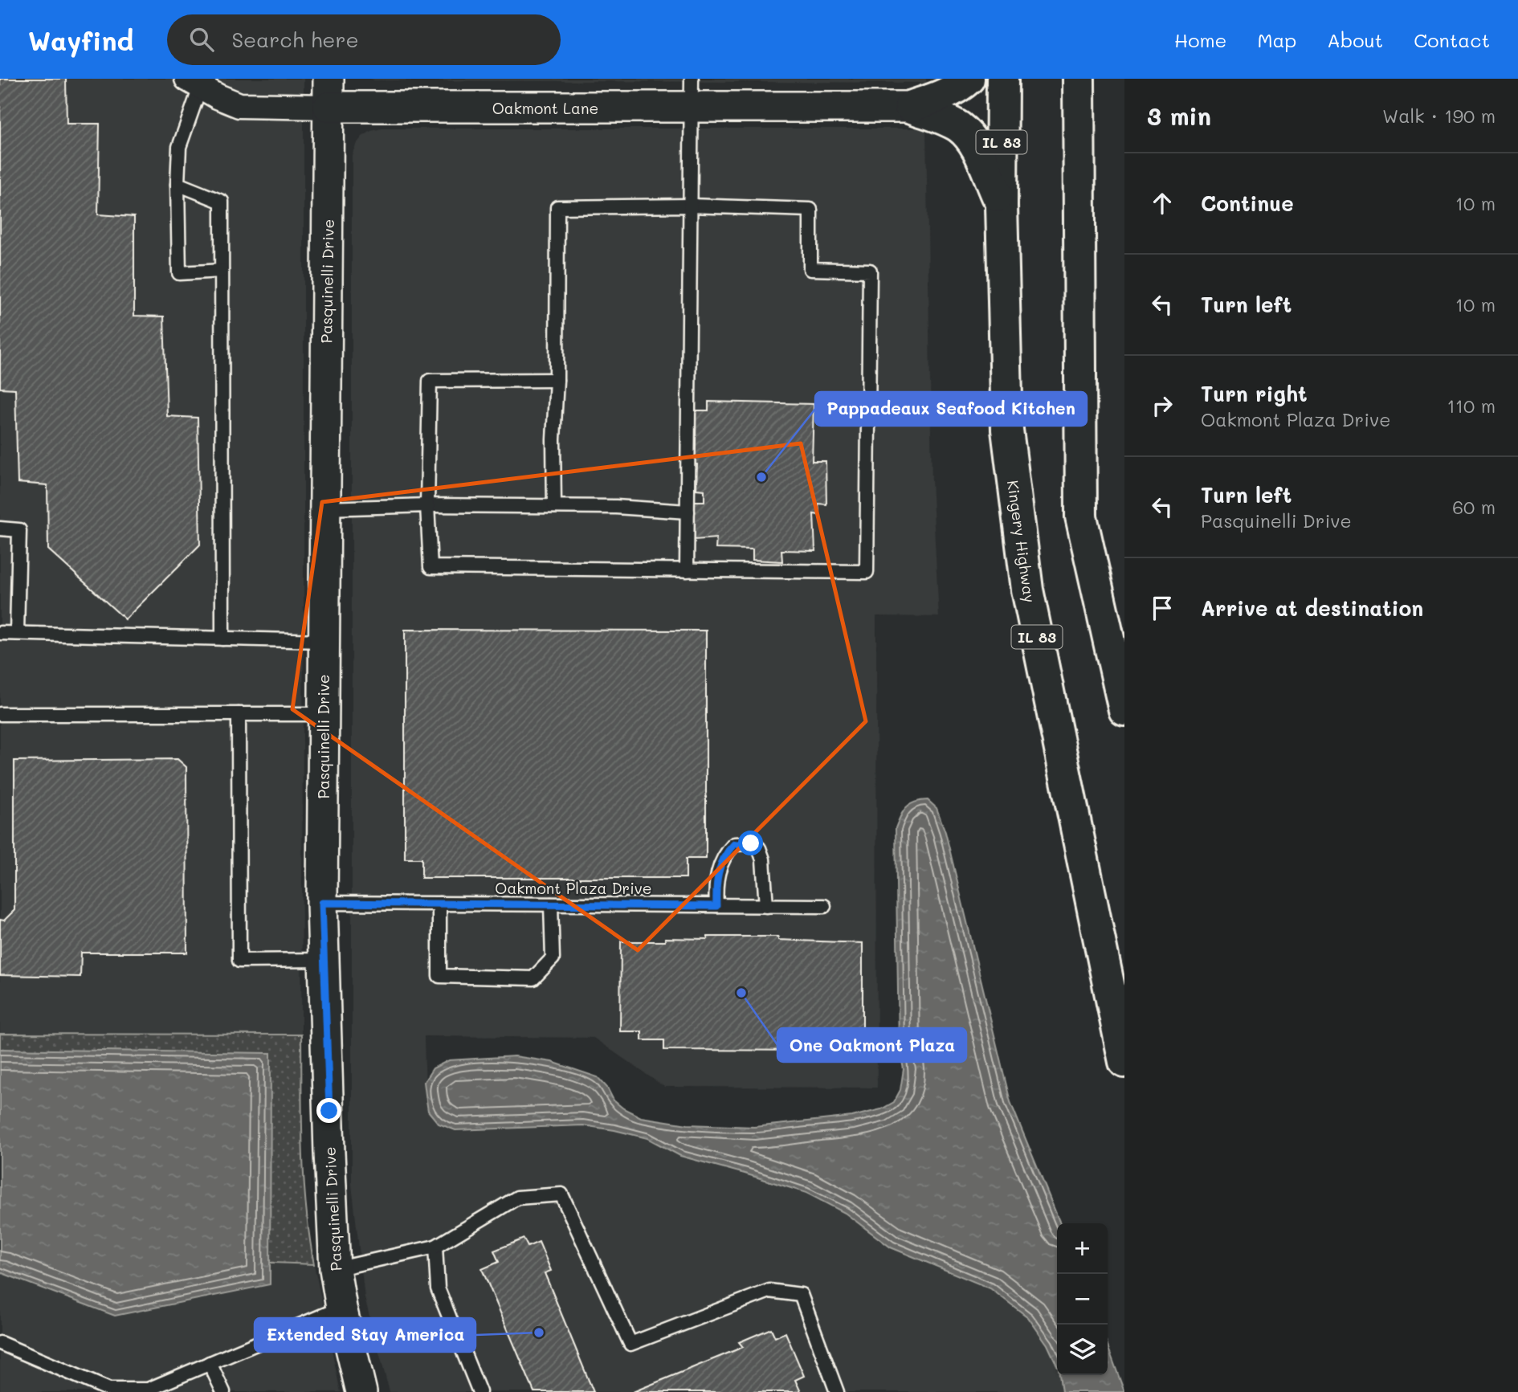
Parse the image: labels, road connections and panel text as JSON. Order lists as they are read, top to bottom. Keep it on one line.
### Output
{"streets":{"highway":["IL 83","Kingery Highway"],"street":["Oakmont Lane","Pasquinelli Drive"],"lane":["Oakmont Plaza Drive"]},"crossings":[["Oakmont Lane","Pasquinelli Drive"],["Pasquinelli Drive","Oakmont Plaza Drive"]],"places":["Pappadeaux Seafood Kitchen","One Oakmont Plaza","Extended Stay America"],"page":{"header":"Wayfind","search":"Search here","nav":["Home","Map","About","Contact"],"heading":["3 min","Walk · 190 m"],"list":[["Continue","10 m"],["Turn left","10 m"],["Turn right","Oakmont Plaza Drive","110 m"],["Turn left","Pasquinelli Drive","60 m"],"Arrive at destination"],"map_buttons":["+","−"]}}
